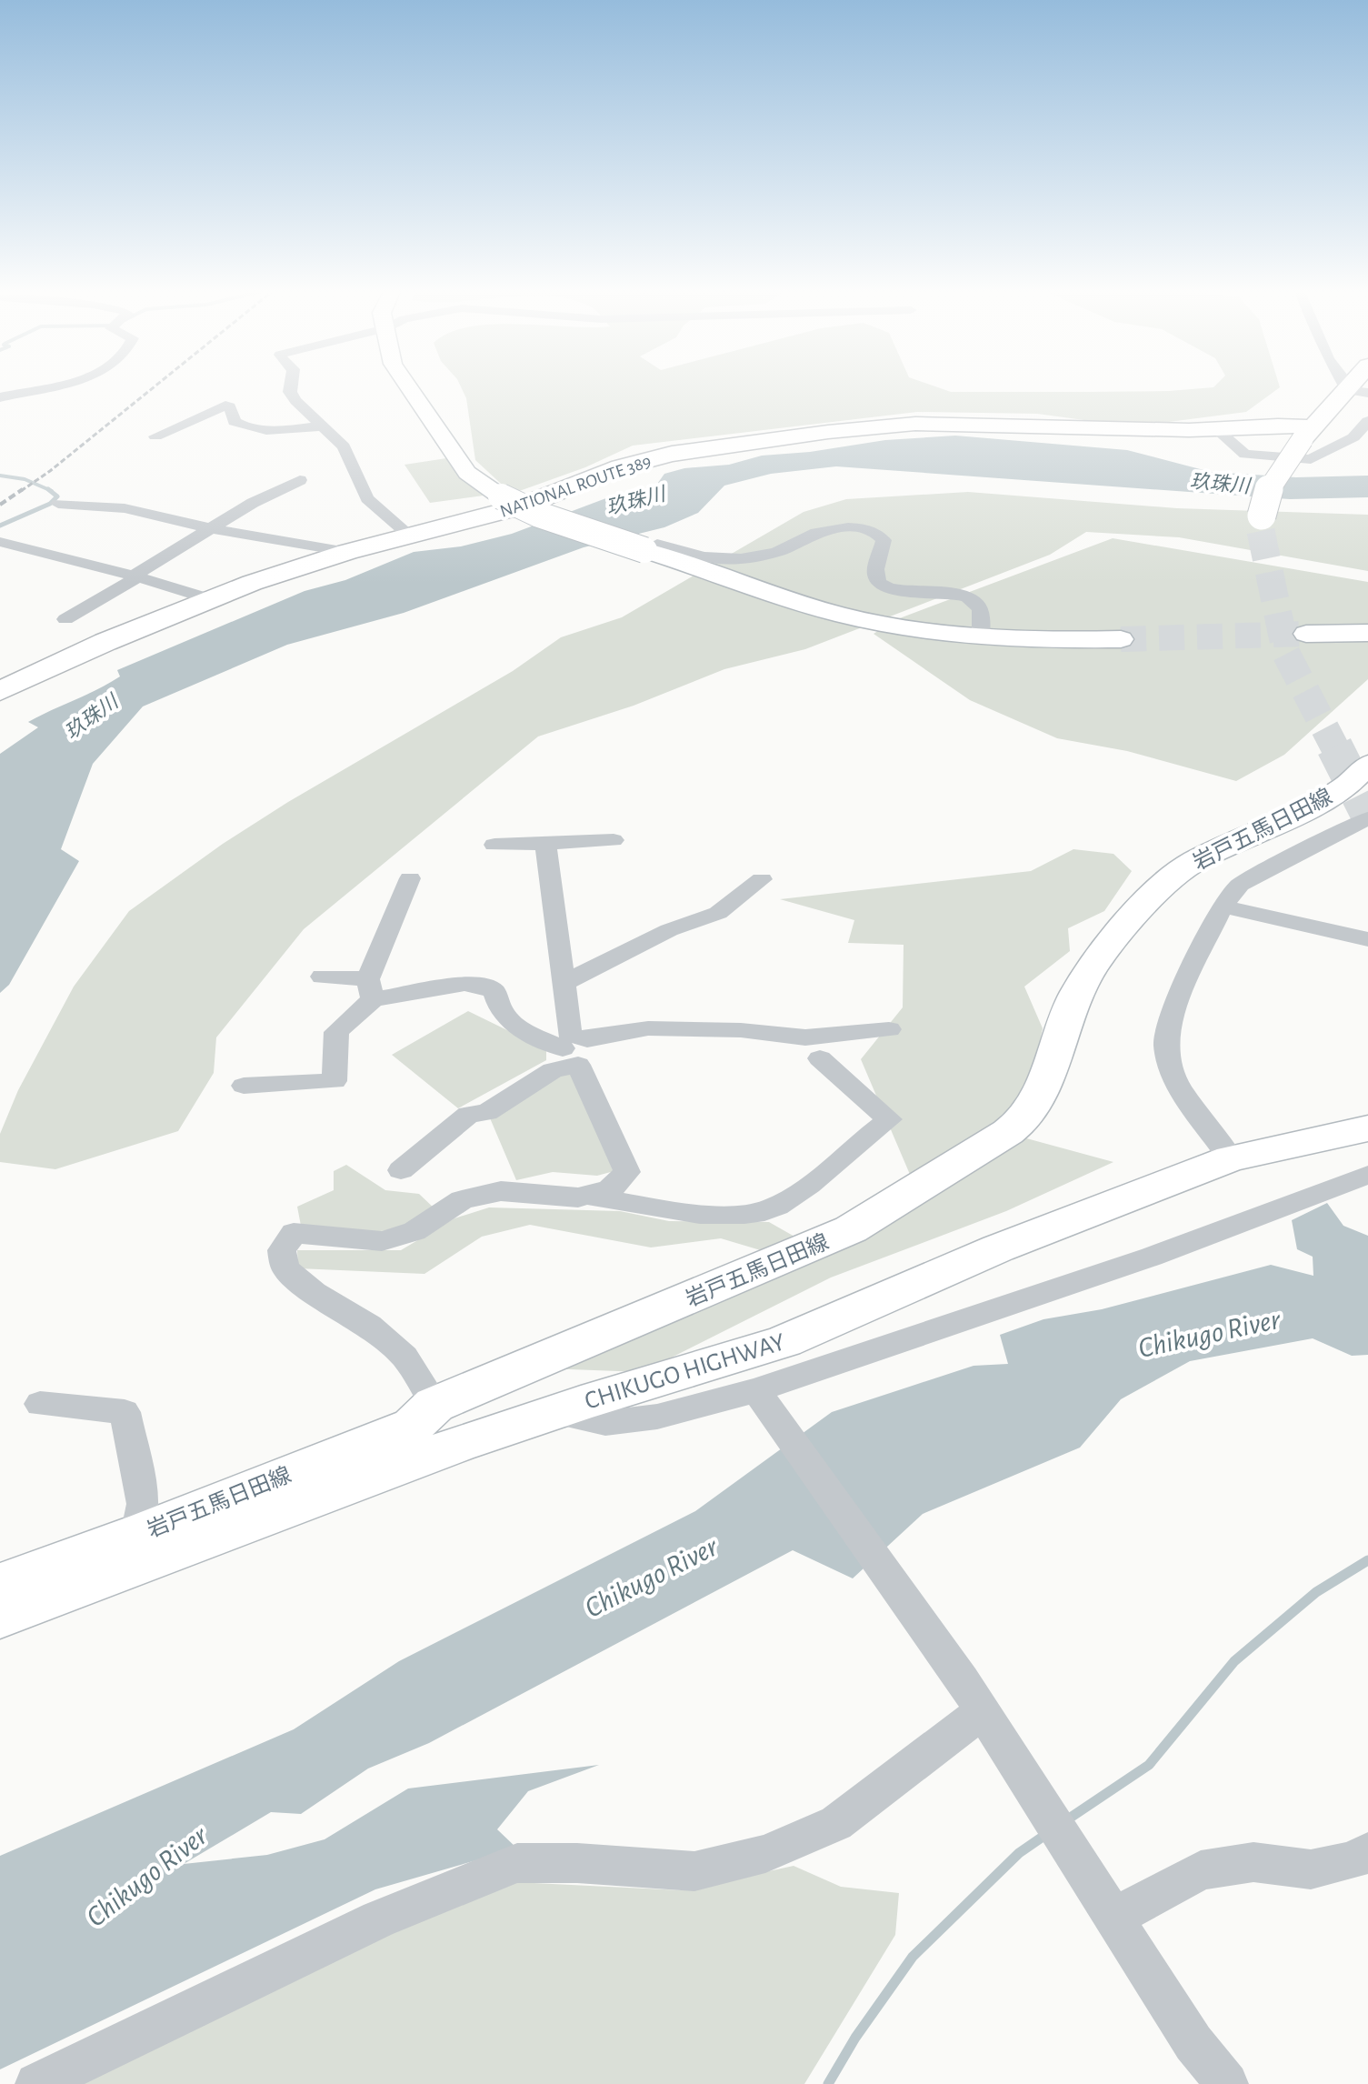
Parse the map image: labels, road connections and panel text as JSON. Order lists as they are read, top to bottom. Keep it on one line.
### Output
{"streets":{"highway":["NATIONAL ROUTE 389"],"street":["岩戸五馬日田線","CHIKUGO HIGHWAY"]},"water":["玖珠川","Chikugo River"]}
